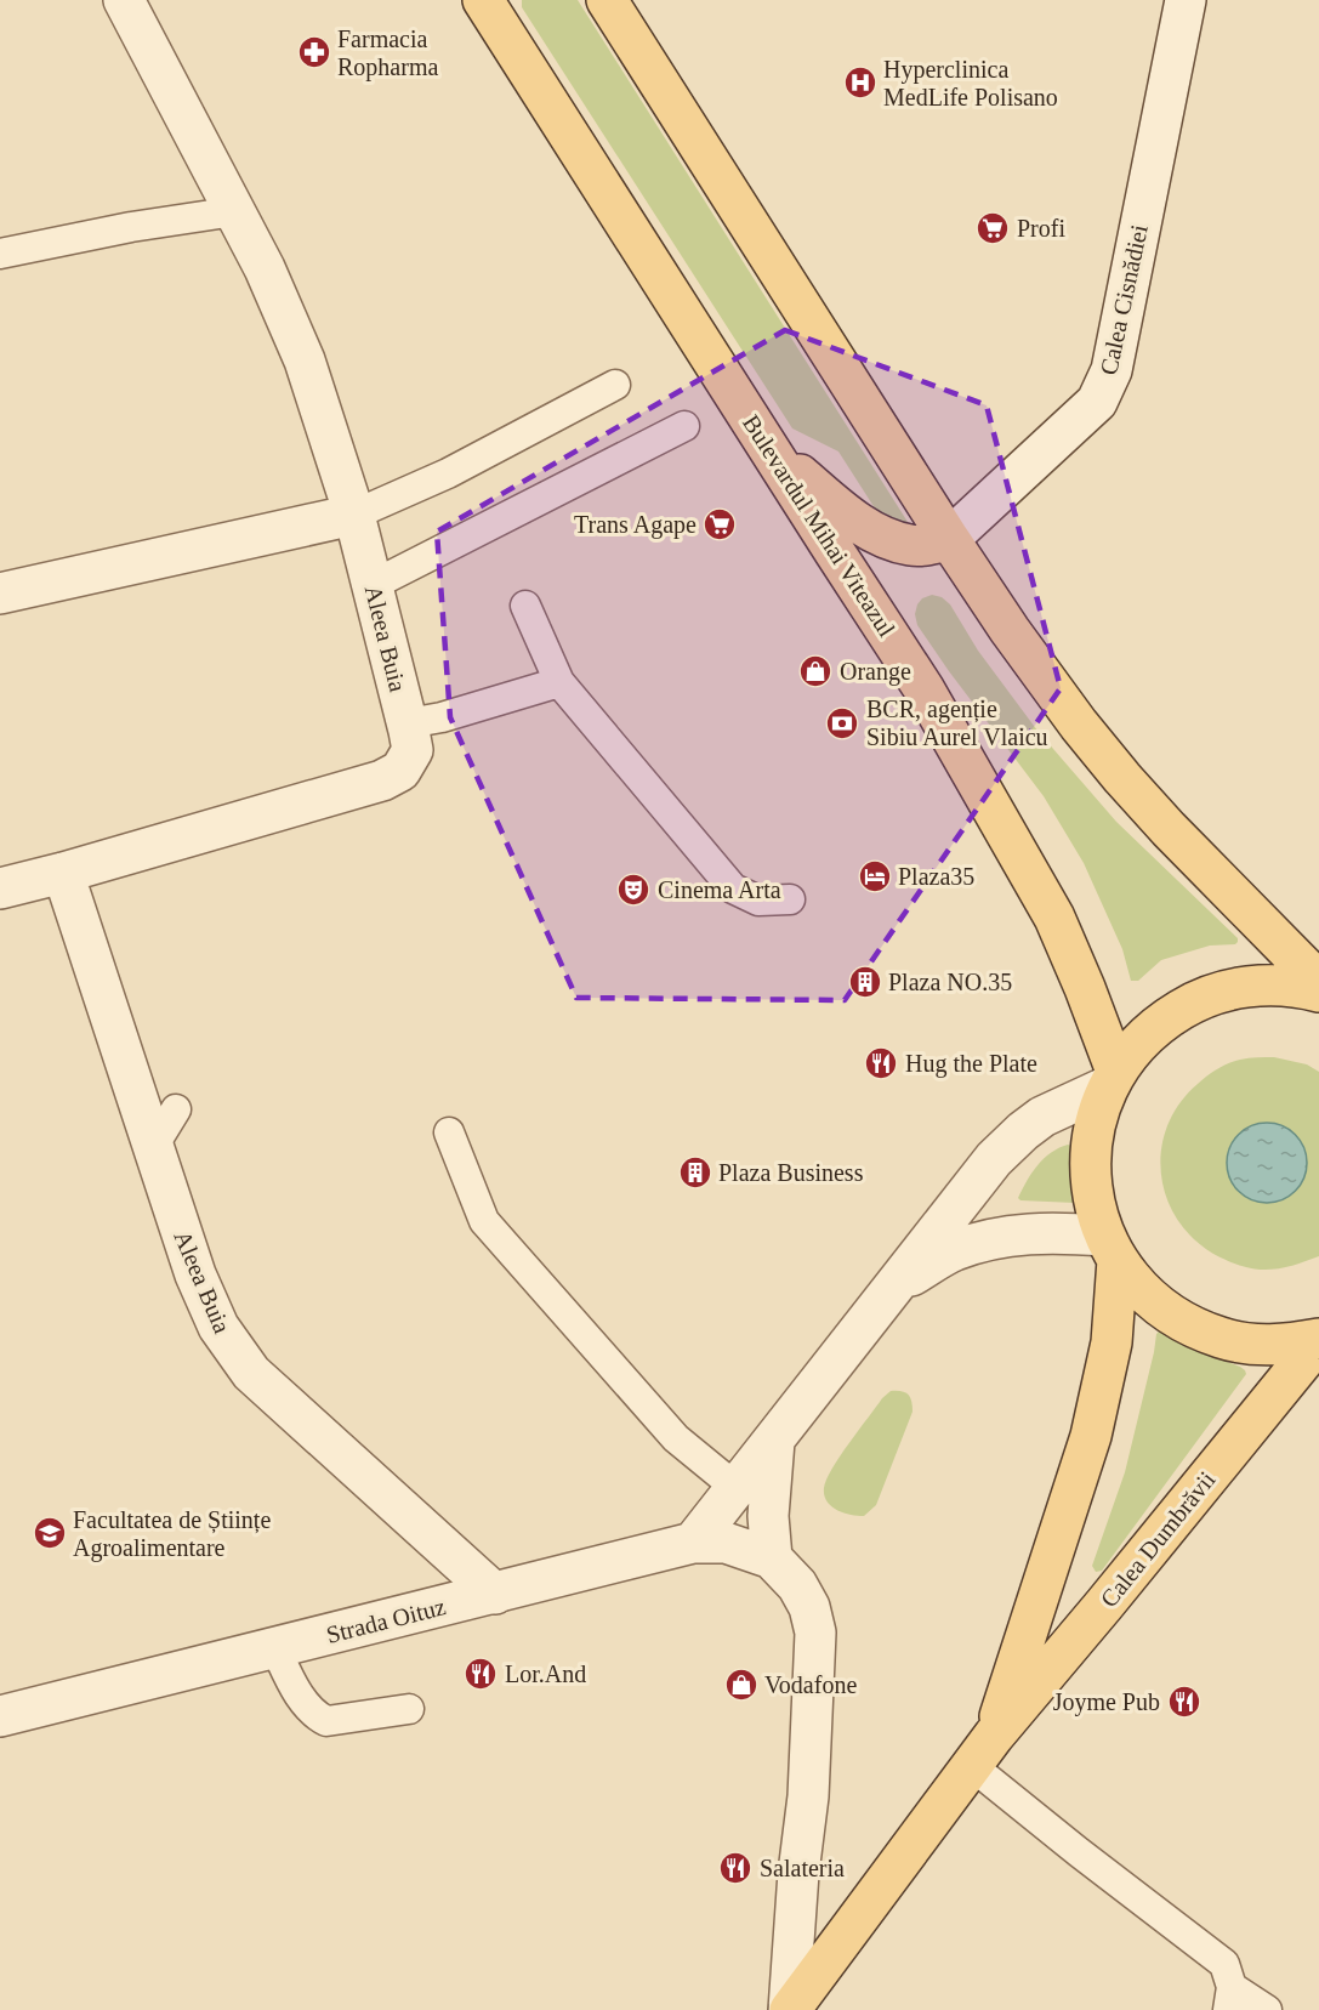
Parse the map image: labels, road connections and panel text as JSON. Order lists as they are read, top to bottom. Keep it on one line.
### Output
{"streets":{"main road":["Bulevardul Mihai Viteazul","Calea Dumbrăvii"],"street":["Calea Cisnădiei","Aleea Buia","Strada Oituz"]},"crossings":[["Aleea Buia","Strada Oituz"]],"places":{"pharmacy":["Farmacia Ropharma"],"hospital":["Hyperclinica MedLife Polisano"],"supermarket":["Profi","Trans Agape"],"shop":["Orange","Vodafone"],"bank":["BCR, agenție Sibiu Aurel Vlaicu"],"hotel":["Plaza35"],"theatre":["Cinema Arta"],"building":["Plaza NO.35","Plaza Business"],"restaurant":["Hug the Plate","Lor.And","Joyme Pub","Salateria"],"school or university":["Facultatea de Științe Agroalimentare"]}}
